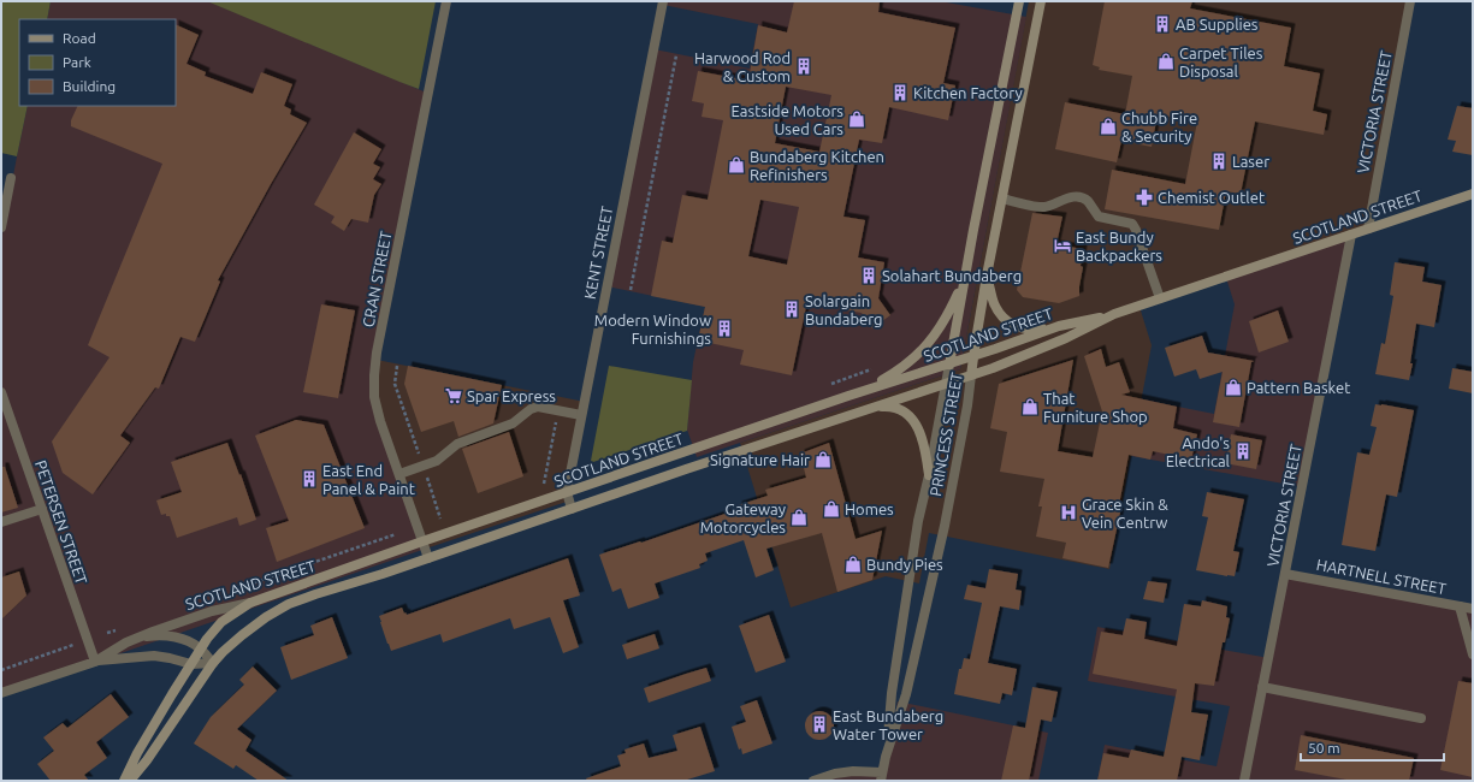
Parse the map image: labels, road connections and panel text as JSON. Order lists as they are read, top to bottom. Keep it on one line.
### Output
{"streets":{"main road":["SCOTLAND STREET","PRINCESS STREET"],"street":["VICTORIA STREET","KENT STREET","CRAN STREET","PETERSEN STREET","HARTNELL STREET"]},"crossings":[["VICTORIA STREET","SCOTLAND STREET"],["VICTORIA STREET","HARTNELL STREET"],["SCOTLAND STREET","KENT STREET"],["SCOTLAND STREET","CRAN STREET"],["SCOTLAND STREET","PRINCESS STREET"],["SCOTLAND STREET","PETERSEN STREET"]],"places":{"building":["AB Supplies","Harwood Rod & Custom","Kitchen Factory","Laser","Solahart Bundaberg","Solargain Bundaberg","Modern Window Furnishings","Ando's Electrical","East End Panel & Paint","East Bundaberg Water Tower"],"shop":["Carpet Tiles Disposal","Eastside Motors Used Cars","Chubb Fire & Security","Bundaberg Kitchen Refinishers","Pattern Basket","That Furniture Shop","Signature Hair","Homes","Gateway Motorcycles","Bundy Pies"],"pharmacy":["Chemist Outlet"],"hotel":["East Bundy Backpackers"],"supermarket":["Spar Express"],"hospital":["Grace Skin & Vein Centrw"]},"legend":["Road","Park","Building"],"scale_bar":"50 m"}
